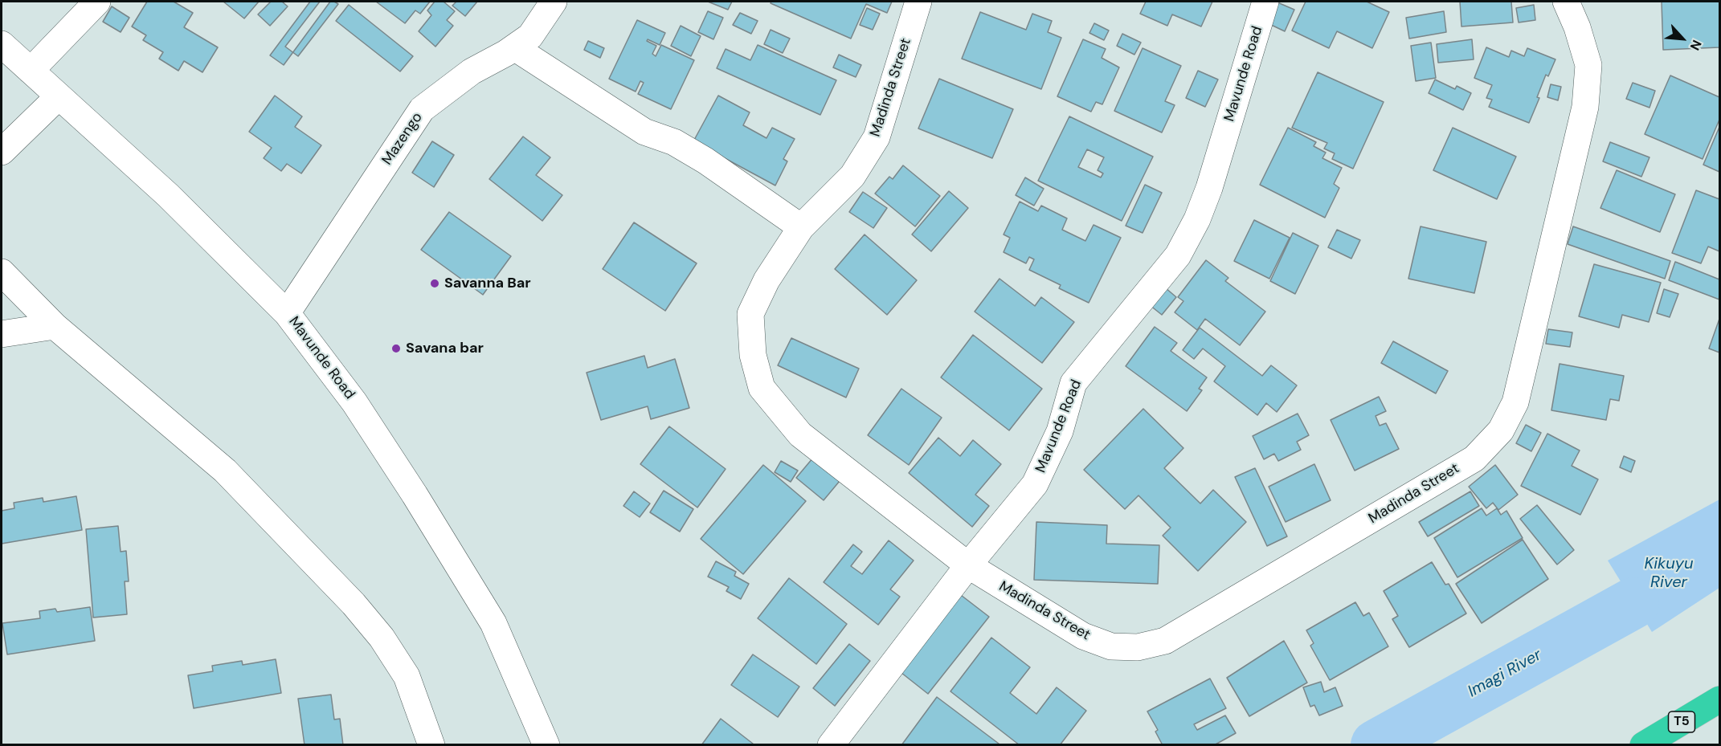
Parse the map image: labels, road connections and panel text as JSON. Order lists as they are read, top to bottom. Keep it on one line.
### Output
{"streets":{"highway":["T5"],"street":["Mavunde Road","Madinda Street","Mazengo"]},"crossings":[["Mavunde Road","Madinda Street"],["Mavunde Road","Mazengo"]],"water":["Kikuyu River","Imagi River"],"places":["Savanna Bar","Savana bar"],"north":"bottom right"}
